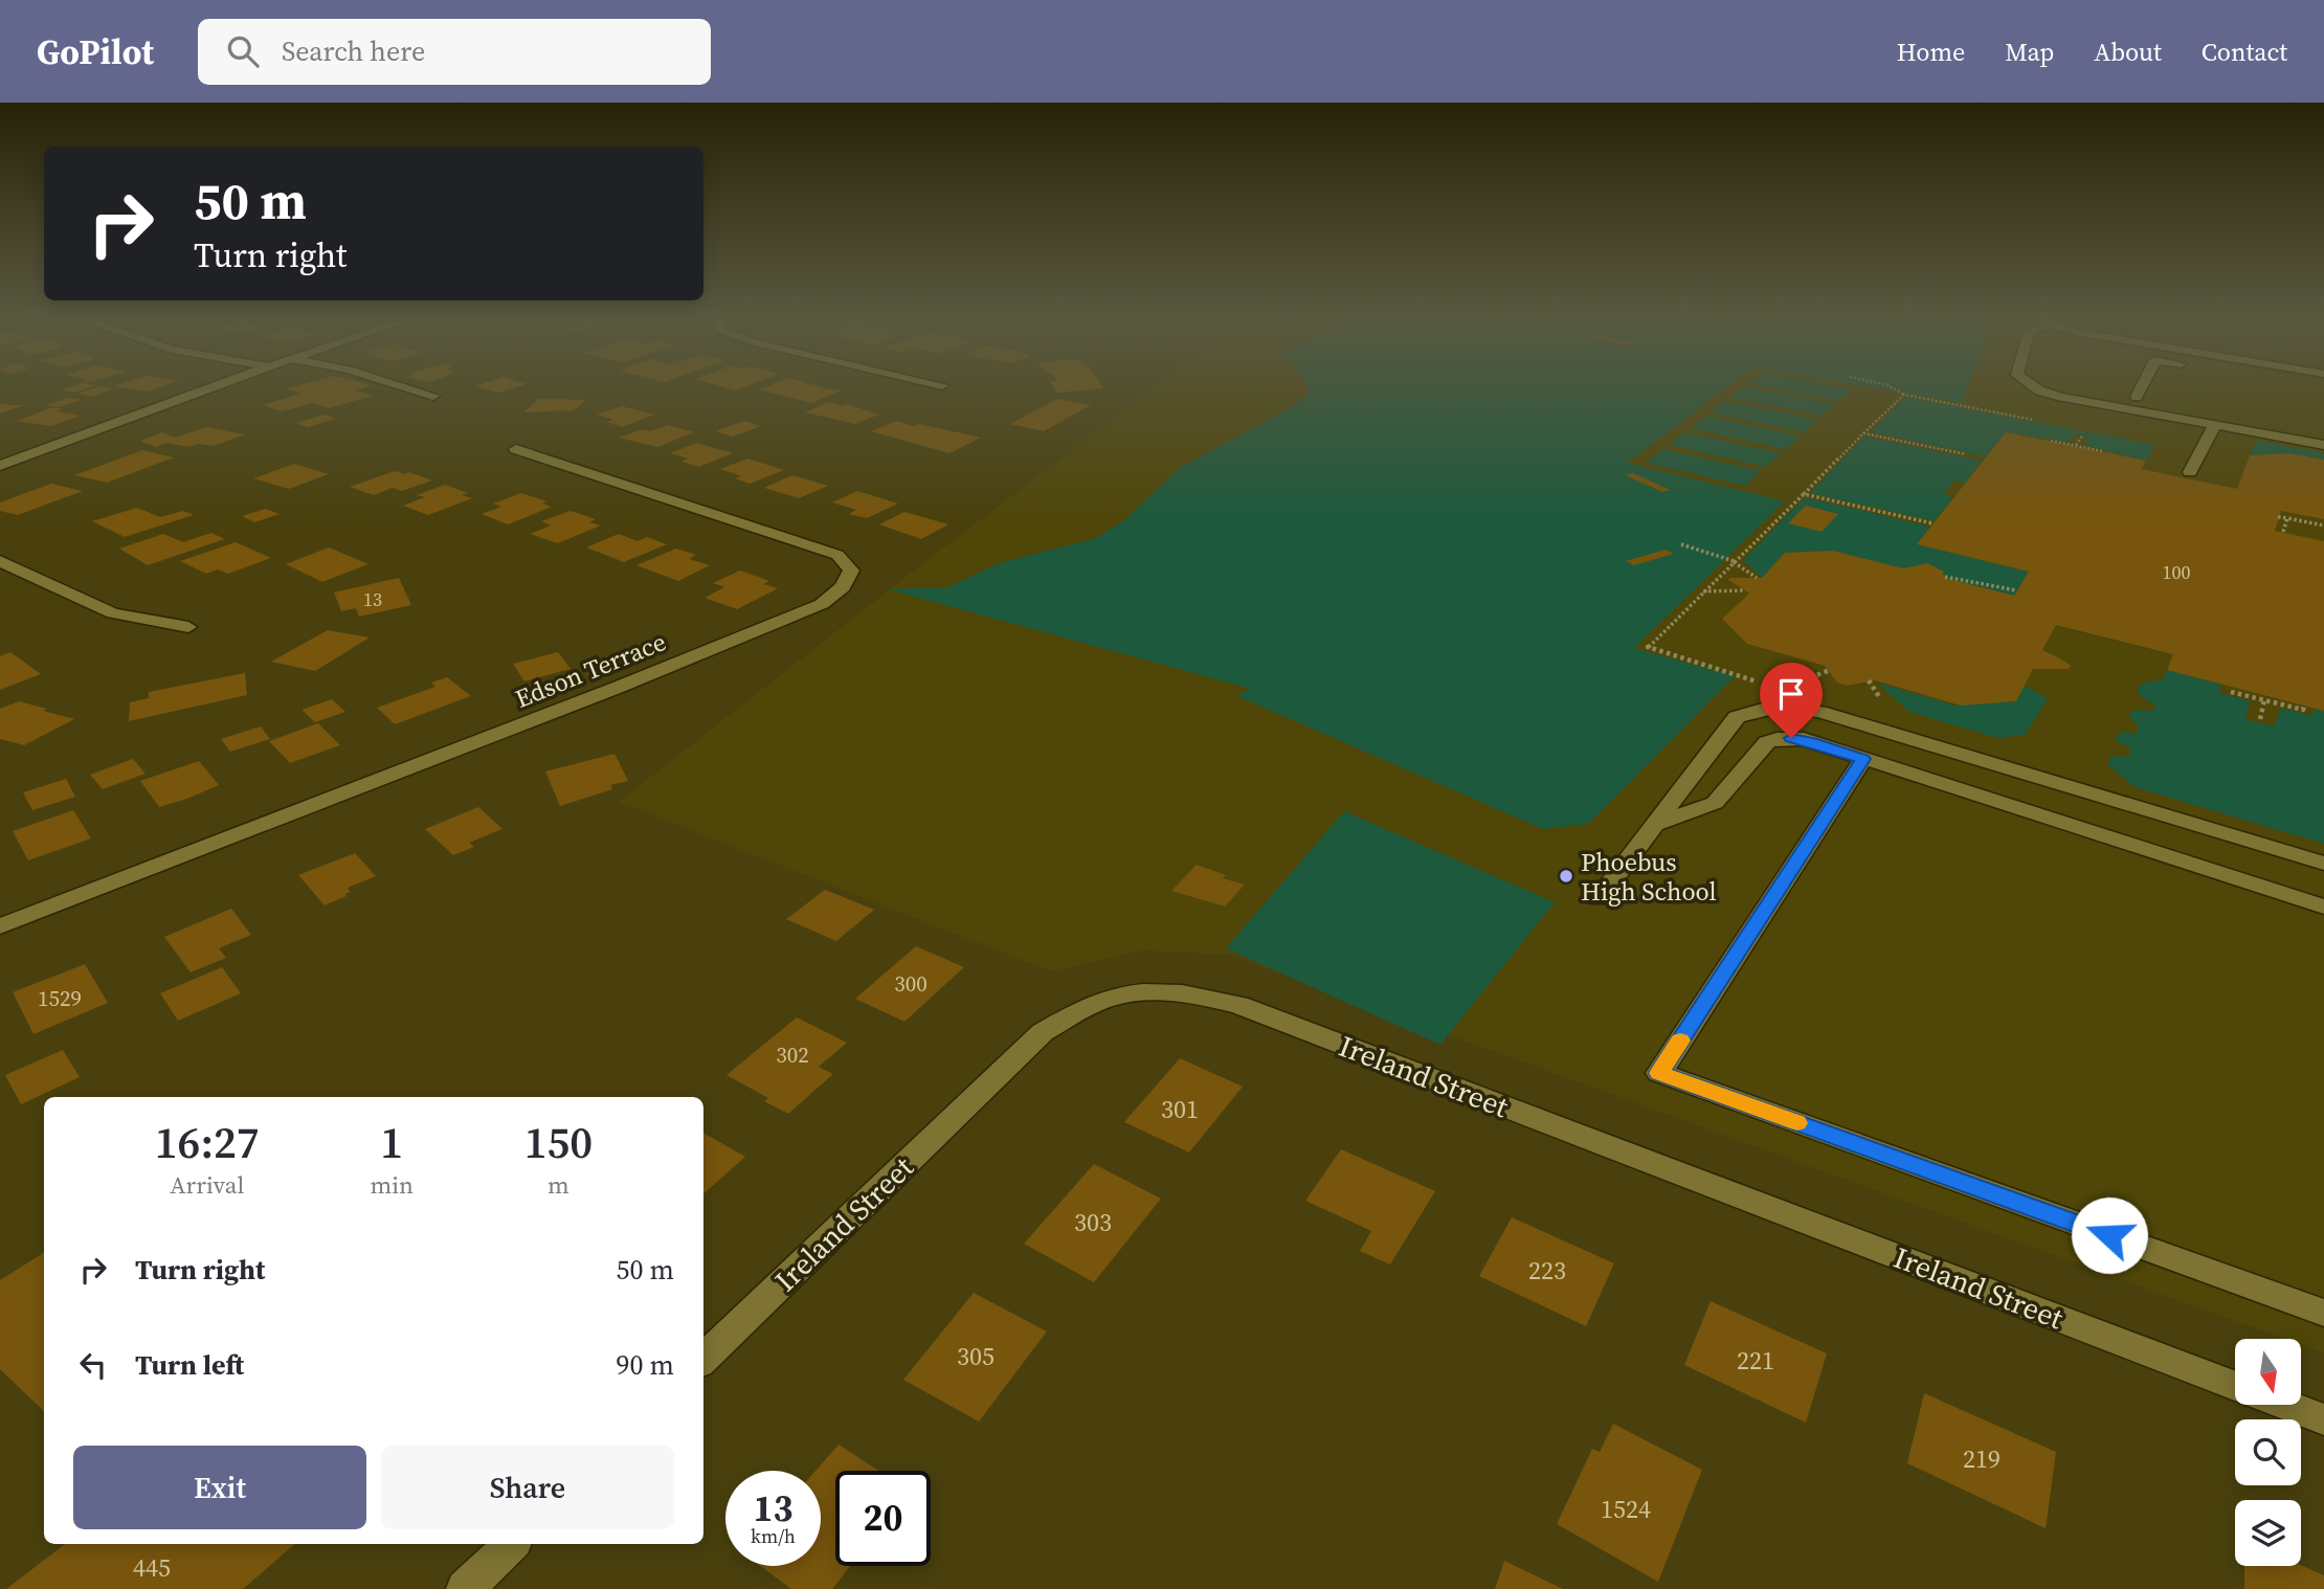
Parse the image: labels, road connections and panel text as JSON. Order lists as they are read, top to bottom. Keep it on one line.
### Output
{"streets":{"street":["Edson Terrace","Ireland Street"]},"places":["Phoebus High School"],"house_numbers":["100","13","300","1529","302","301","303","223","305","221","219","1524","445"],"north":"bottom","page":{"header":"GoPilot","search":"Search here","nav":["Home","Map","About","Contact"],"turn":["50 m","Turn right"],"eta":["16:27","Arrival","1","min","150","m"],"list":[{"name":"Turn right","value":"50 m"},{"name":"Turn left","value":"90 m"}],"buttons":["Exit","Share"],"speed":"13 km/h","limit":"20"}}
